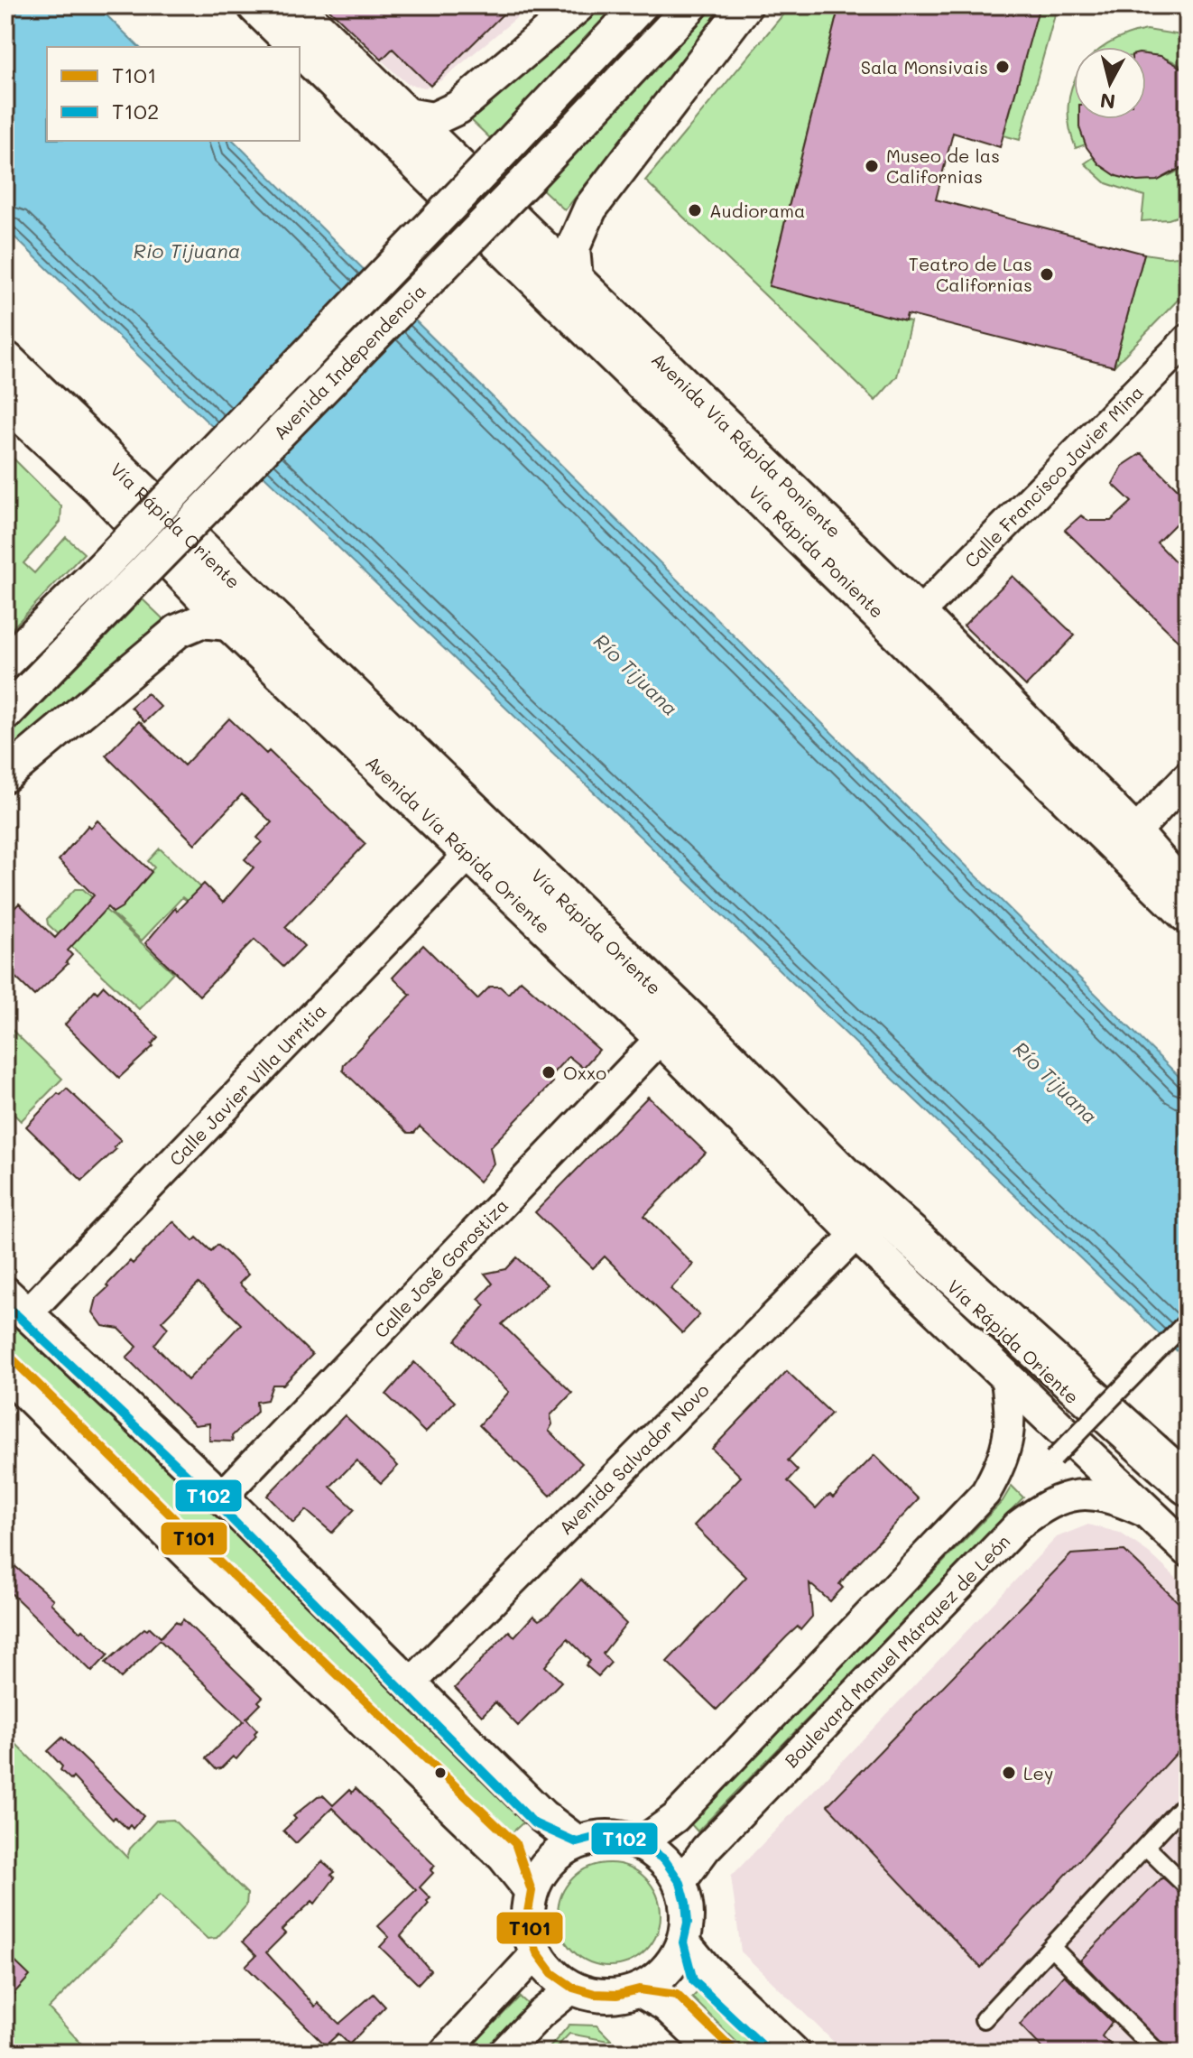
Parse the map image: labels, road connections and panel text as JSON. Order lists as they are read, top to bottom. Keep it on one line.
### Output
{"streets":{"highway":["Vía Rápida Oriente","Vía Rápida Poniente"],"main road":["Avenida Independencia","Avenida Vía Rápida Poniente","Avenida Vía Rápida Oriente"],"street":["Calle Francisco Javier Mina","Calle Javier Villa Urritia","Calle José Gorostiza","Avenida Salvador Novo","Boulevard Manuel Márquez de León"]},"crossings":[["Avenida Vía Rápida Poniente","Calle Francisco Javier Mina"],["Vía Rápida Oriente","Avenida Vía Rápida Oriente"],["Vía Rápida Oriente","Boulevard Manuel Márquez de León"],["Avenida Vía Rápida Oriente","Calle Javier Villa Urritia"],["Avenida Vía Rápida Oriente","Calle José Gorostiza"],["Avenida Vía Rápida Oriente","Avenida Salvador Novo"]],"water":["Rio Tijuana","Río Tijuana"],"places":["Sala Monsivais","Museo de las Californias","Audiorama","Teatro de Las Californias","Oxxo","Ley"],"lines":["transit line T102","transit line T101"],"legend":["T101","T102"],"north":"bottom"}
